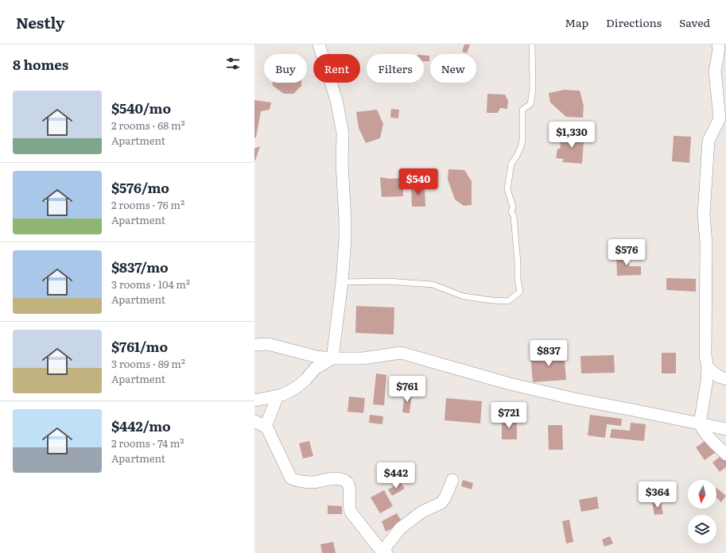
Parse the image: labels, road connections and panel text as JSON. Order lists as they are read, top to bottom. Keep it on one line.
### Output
{"north":"bottom","page":{"header":"Nestly","nav":["Map","Directions","Saved"],"heading":"8 homes","chip":["Buy","Rent","Filters","New"],"list":[{"name":"$540/mo","note":"2 rooms · 68 m² · Apartment"},{"name":"$576/mo","note":"2 rooms · 76 m² · Apartment"},{"name":"$837/mo","note":"3 rooms · 104 m² · Apartment"},{"name":"$761/mo","note":"3 rooms · 89 m² · Apartment"},{"name":"$442/mo","note":"2 rooms · 74 m² · Apartment"}],"price":["$1,330","$540","$576","$837","$761","$721","$442","$364"]}}
